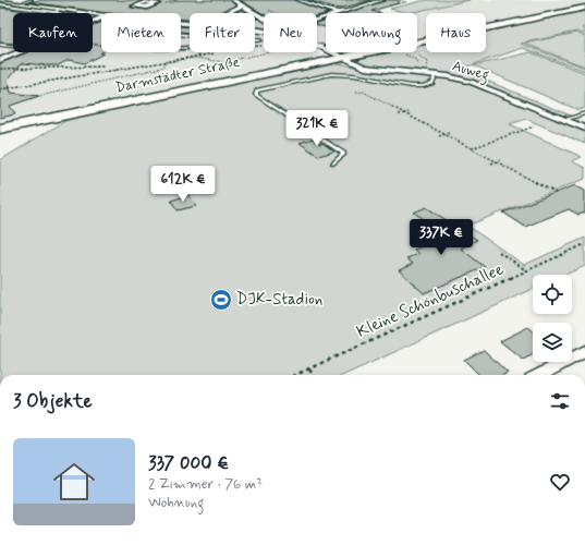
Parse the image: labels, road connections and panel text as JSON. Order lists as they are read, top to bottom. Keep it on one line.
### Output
{"streets":{"main road":["Darmstädter Straße"],"street":["Auweg"],"path":["Kleine Schönbuschallee"]},"crossings":[["Auweg","Darmstädter Straße"]],"places":{"sports":["DJK-Stadion"]},"page":{"chip":["Kaufen","Mieten","Filter","Neu","Wohnung","Haus"],"price":["321K €","612K €","337K €"],"heading":"3 Objekte","list":[{"name":"337 000 €","note":"2 Zimmer · 76 m² · Wohnung"}]}}
